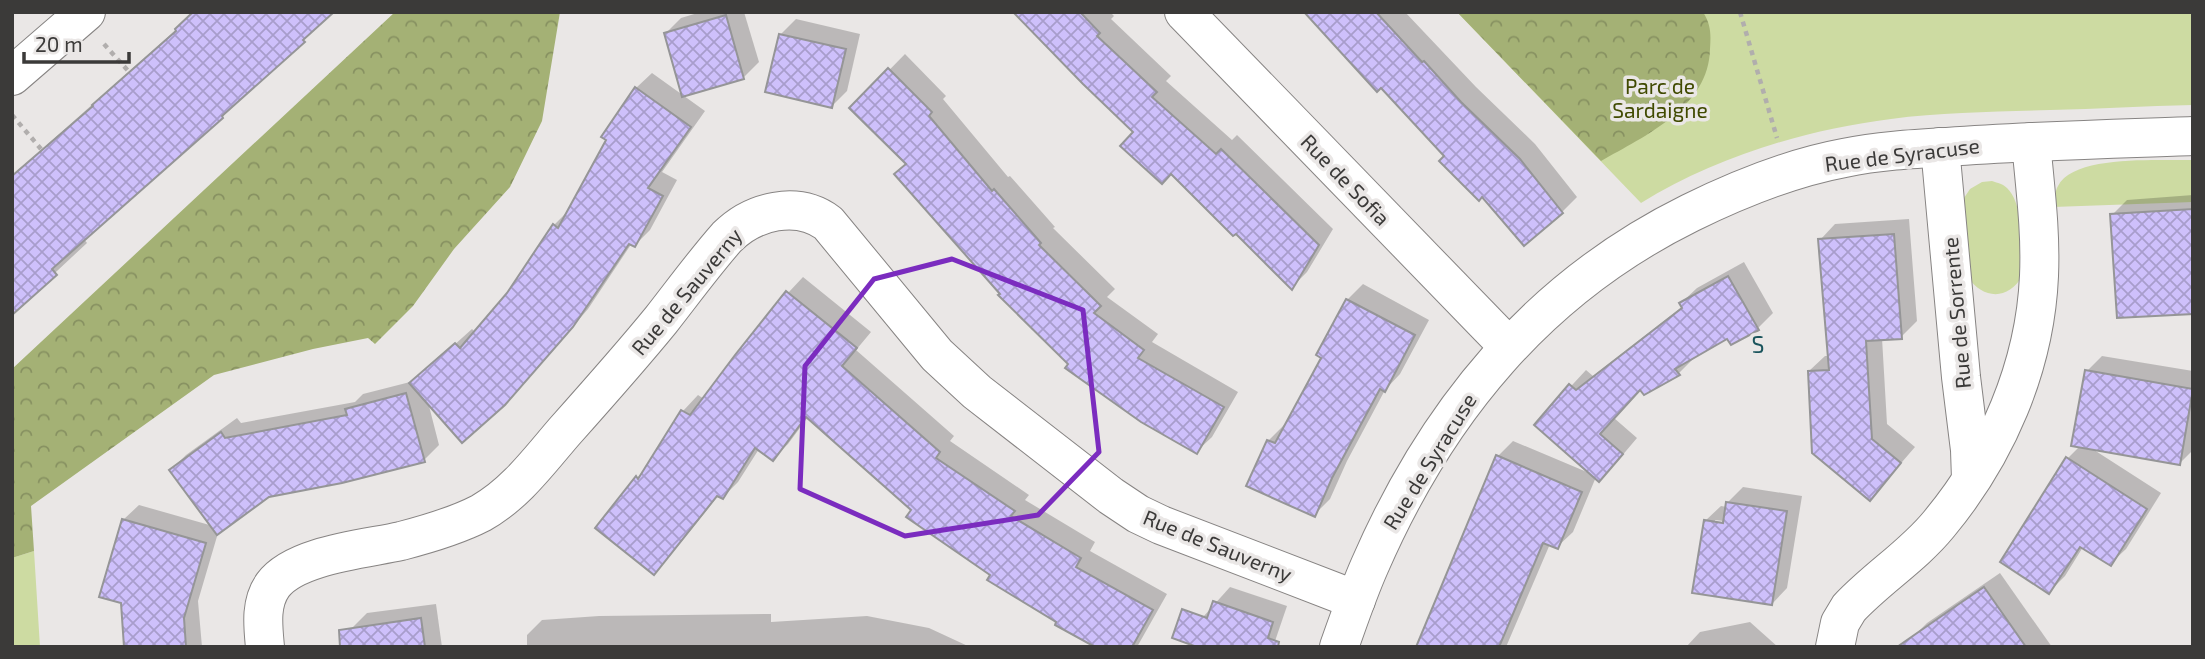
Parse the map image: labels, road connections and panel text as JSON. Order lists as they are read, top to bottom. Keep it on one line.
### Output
{"streets":{"street":["Rue de Syracuse","Rue de Sofia","Rue de Sauverny","Rue de Sorrente"]},"crossings":[["Rue de Syracuse","Rue de Sofia"],["Rue de Syracuse","Rue de Sauverny"],["Rue de Syracuse","Rue de Sorrente"]],"districts":["S"],"parks":["Parc de Sardaigne"],"scale_bar":"20 m"}
